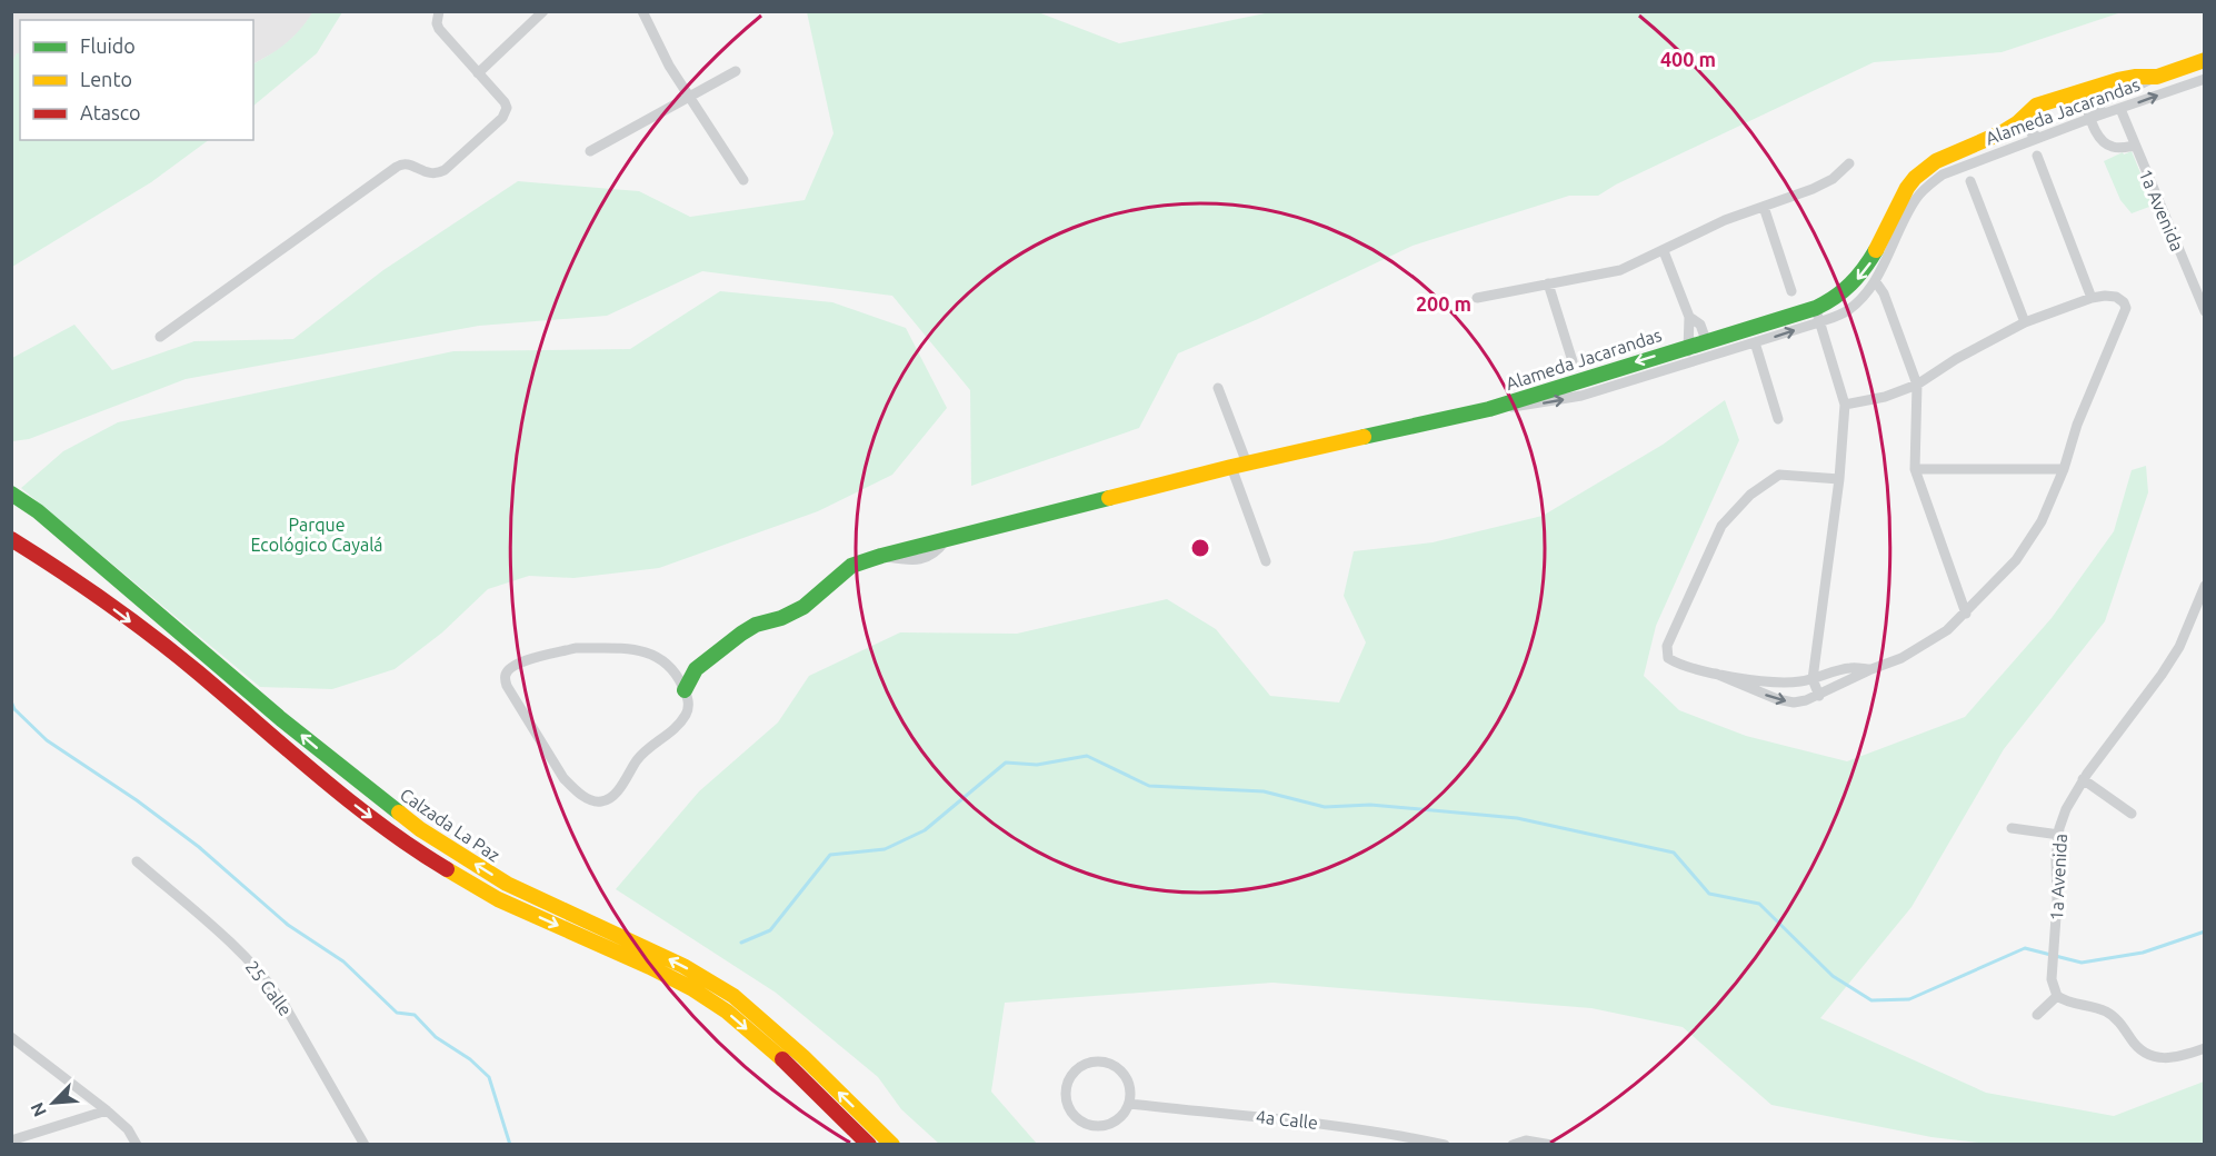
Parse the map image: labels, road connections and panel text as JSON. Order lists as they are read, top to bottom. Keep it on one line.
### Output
{"streets":{"main road":["Alameda Jacarandas","Calzada La Paz"],"street":["1a Avenida","25 Calle","4a Calle"]},"crossings":[["Alameda Jacarandas","1a Avenida"]],"parks":["Parque Ecológico Cayalá"],"legend":["Fluido","Lento","Atasco"],"north":"bottom left","rings":["400 m","200 m"]}
